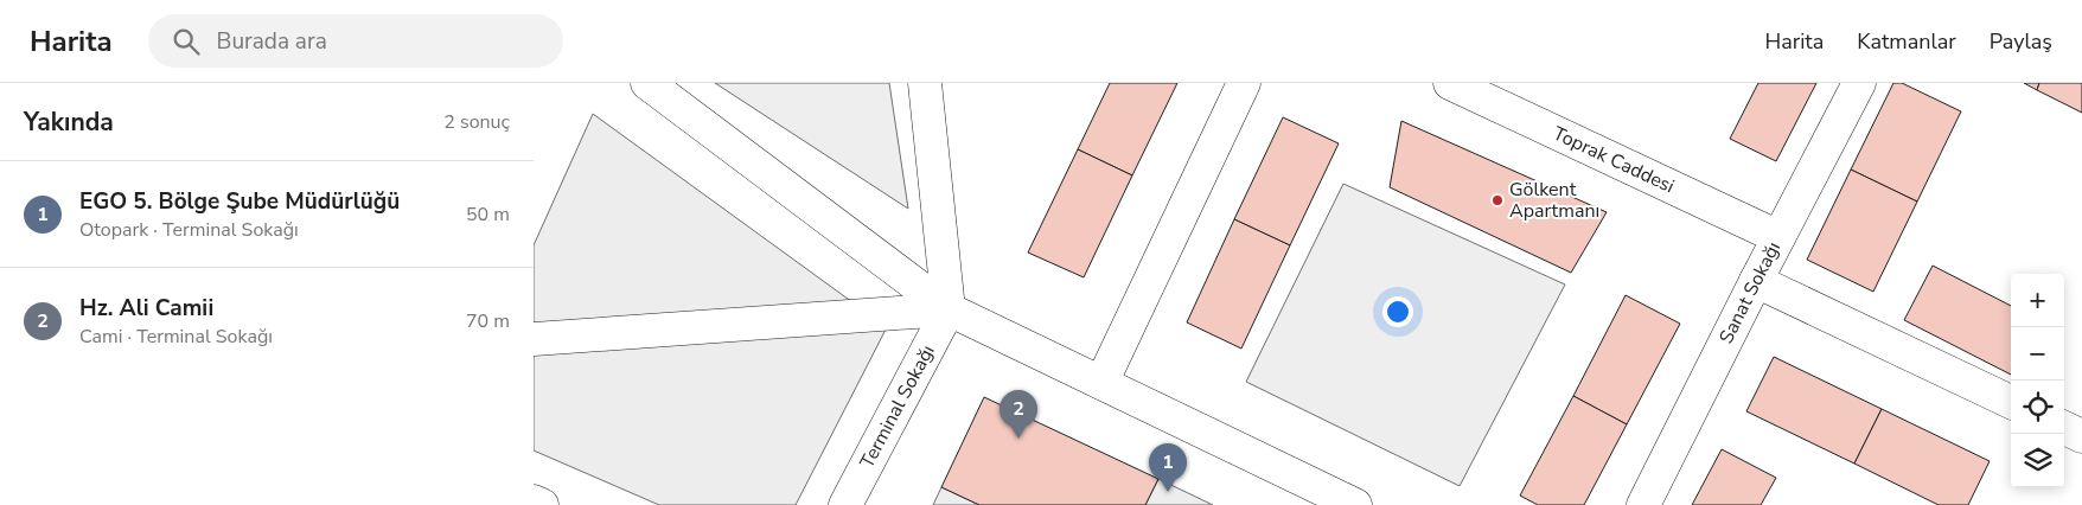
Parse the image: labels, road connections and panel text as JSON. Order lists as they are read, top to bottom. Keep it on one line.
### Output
{"streets":{"street":["Toprak Caddesi","Sanat Sokağı","Terminal Sokağı"]},"crossings":[["Toprak Caddesi","Sanat Sokağı"]],"places":["Gölkent Apartmanı"],"page":{"header":"Harita","search":"Burada ara","nav":["Harita","Katmanlar","Paylaş"],"heading":["Yakında","2 sonuç"],"list":[{"mark":"1","name":"EGO 5. Bölge Şube Müdürlüğü","note":"Otopark · Terminal Sokağı","value":"50 m"},{"mark":"2","name":"Hz. Ali Camii","note":"Cami · Terminal Sokağı","value":"70 m"}],"map_buttons":["+","−"],"pins":["2","1"]}}
